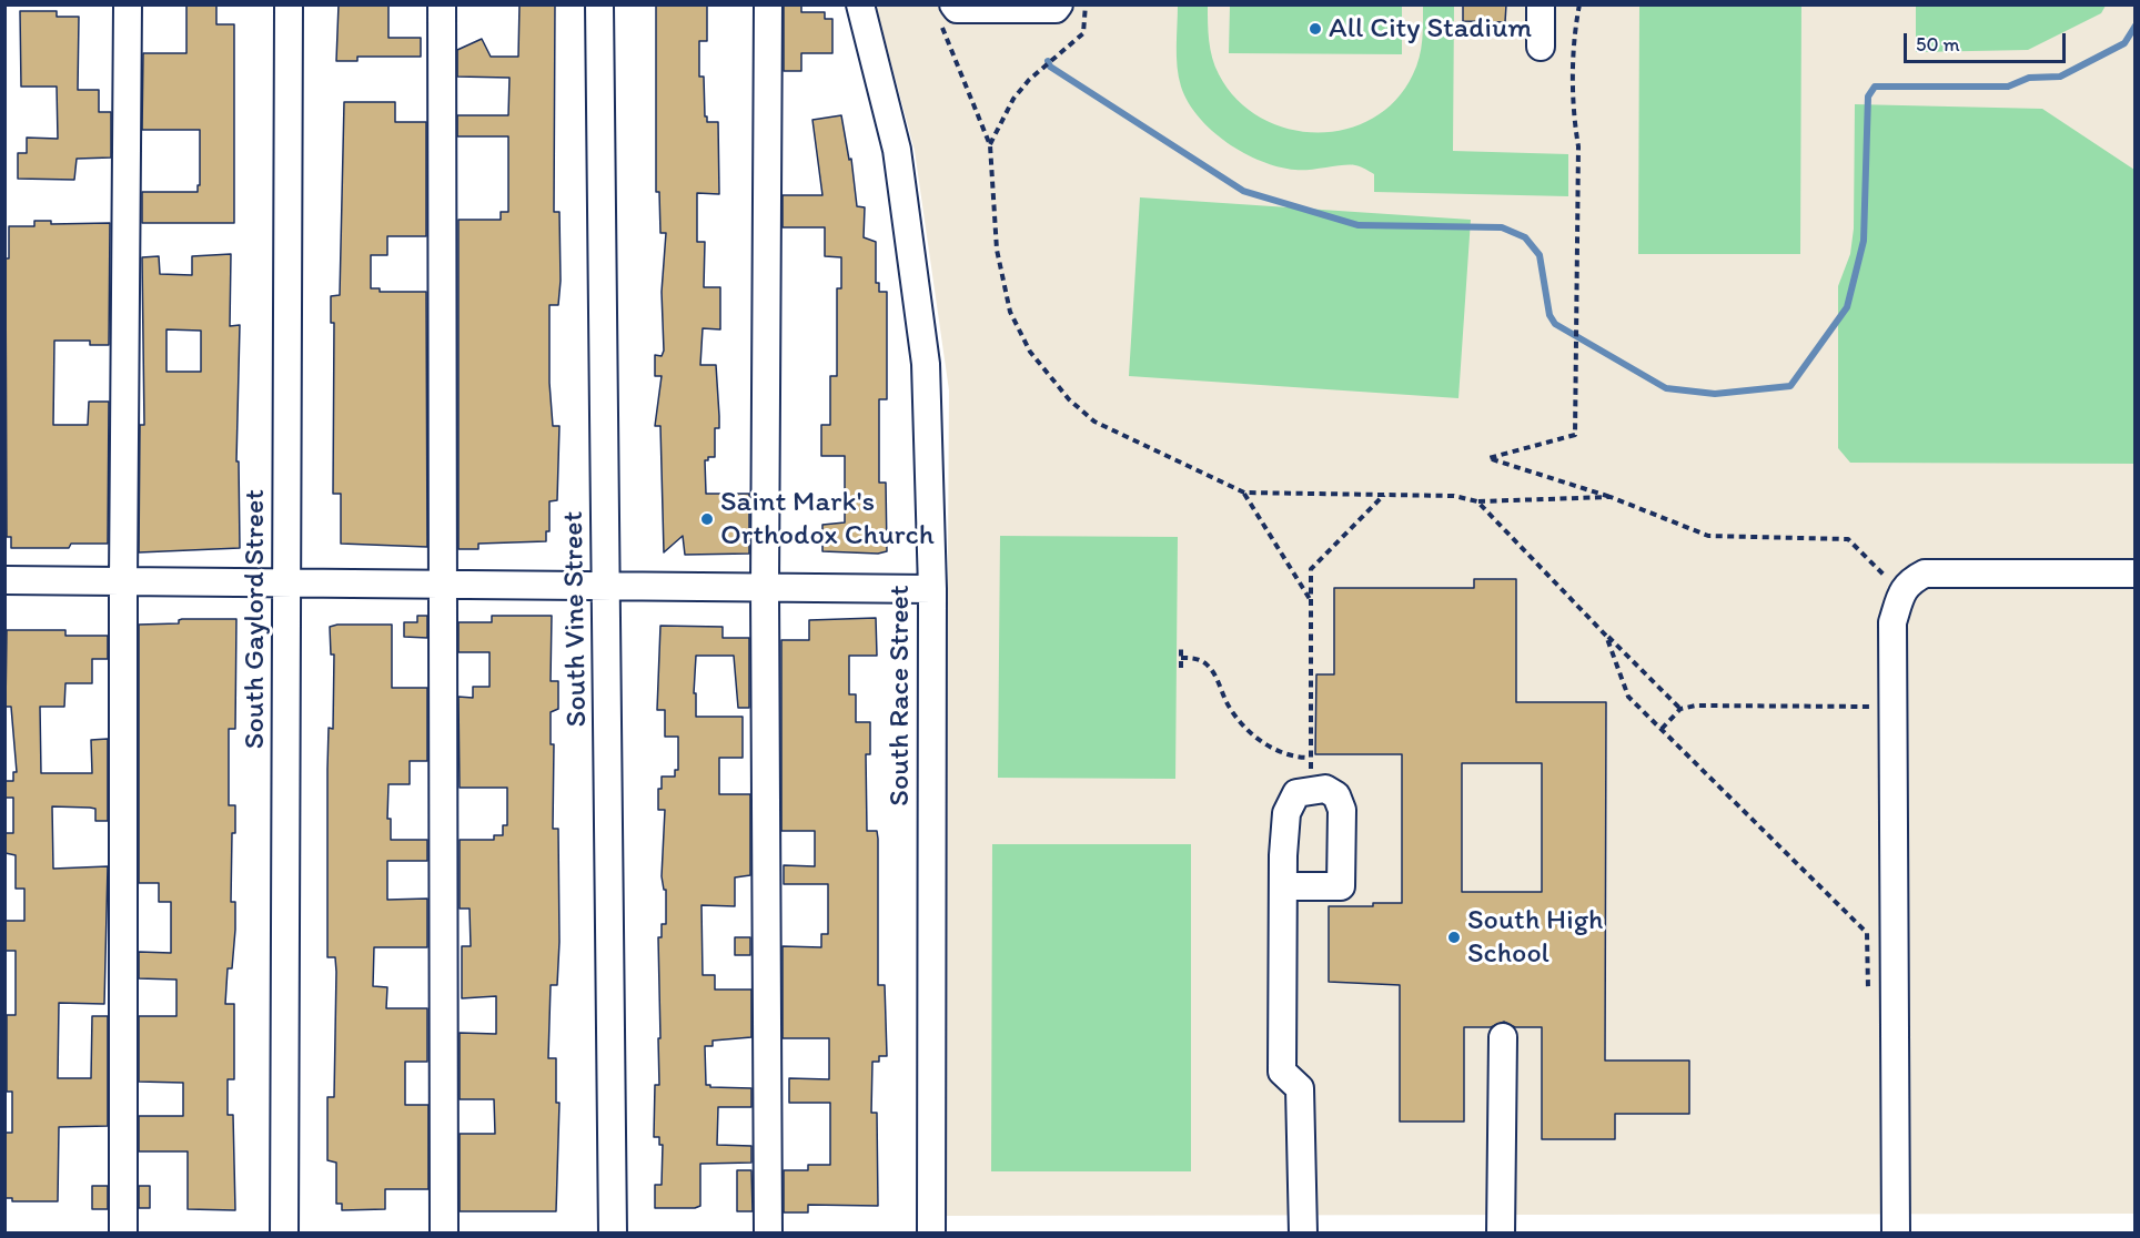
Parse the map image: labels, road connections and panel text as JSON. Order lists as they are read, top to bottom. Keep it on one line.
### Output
{"streets":{"street":["South Gaylord Street","South Vine Street","South Race Street"]},"places":["All City Stadium","Saint Mark's Orthodox Church","South High School"],"scale_bar":"50 m"}
